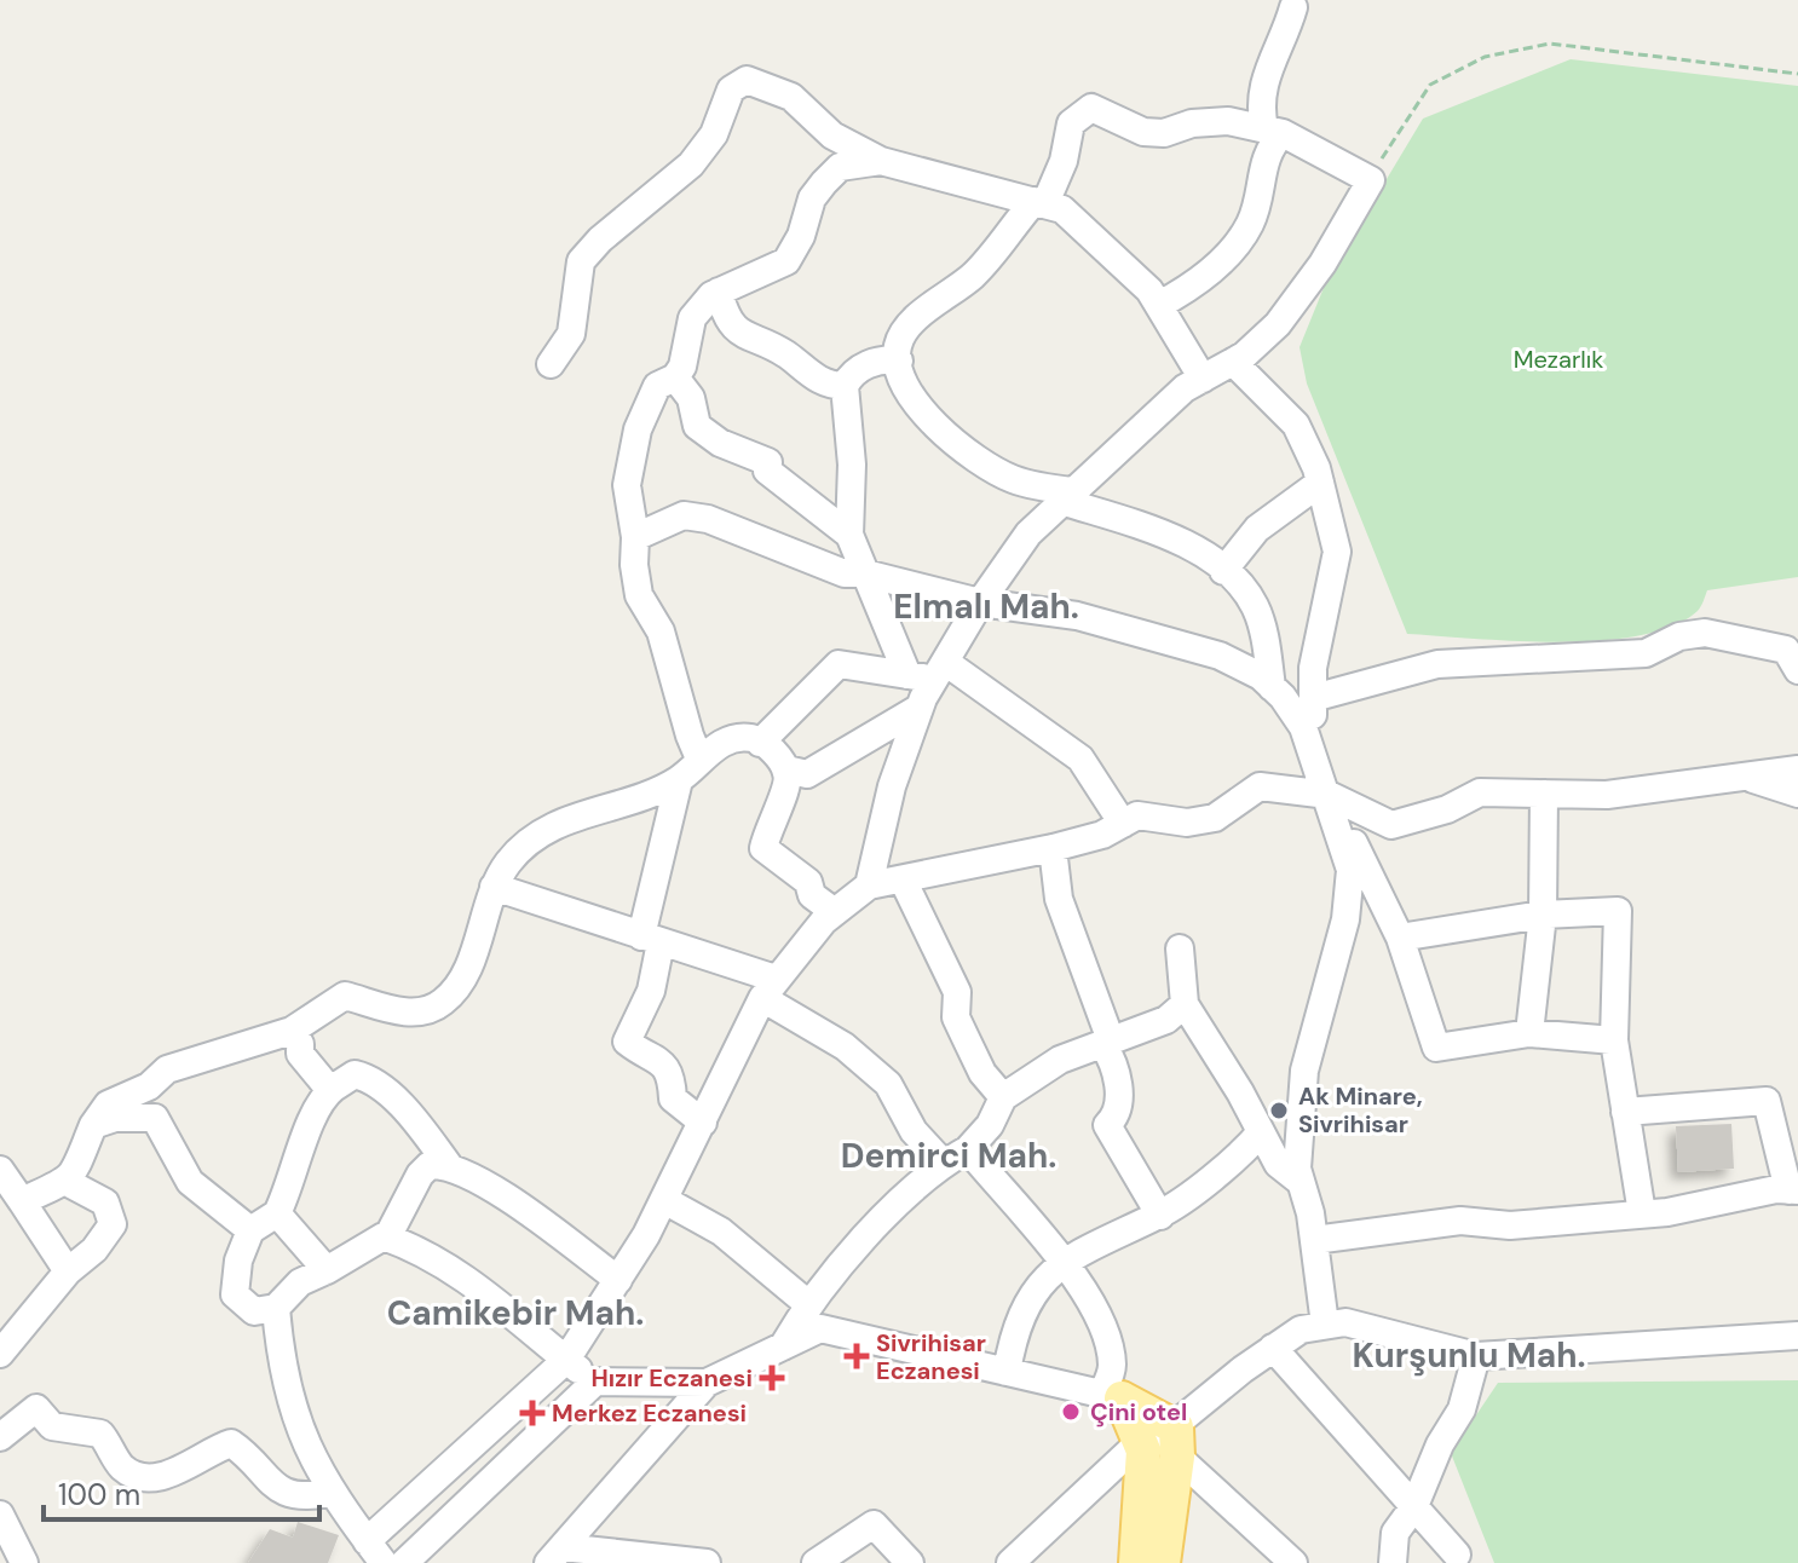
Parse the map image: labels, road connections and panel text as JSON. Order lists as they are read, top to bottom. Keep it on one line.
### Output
{"districts":["Elmalı Mah.","Demirci Mah.","Camikebir Mah.","Kurşunlu Mah."],"parks":["Mezarlık"],"places":{"other":["Ak Minare, Sivrihisar","Çini otel"],"health":["Sivrihisar Eczanesi","Hızır Eczanesi","Merkez Eczanesi"]},"scale_bar":"100 m"}
